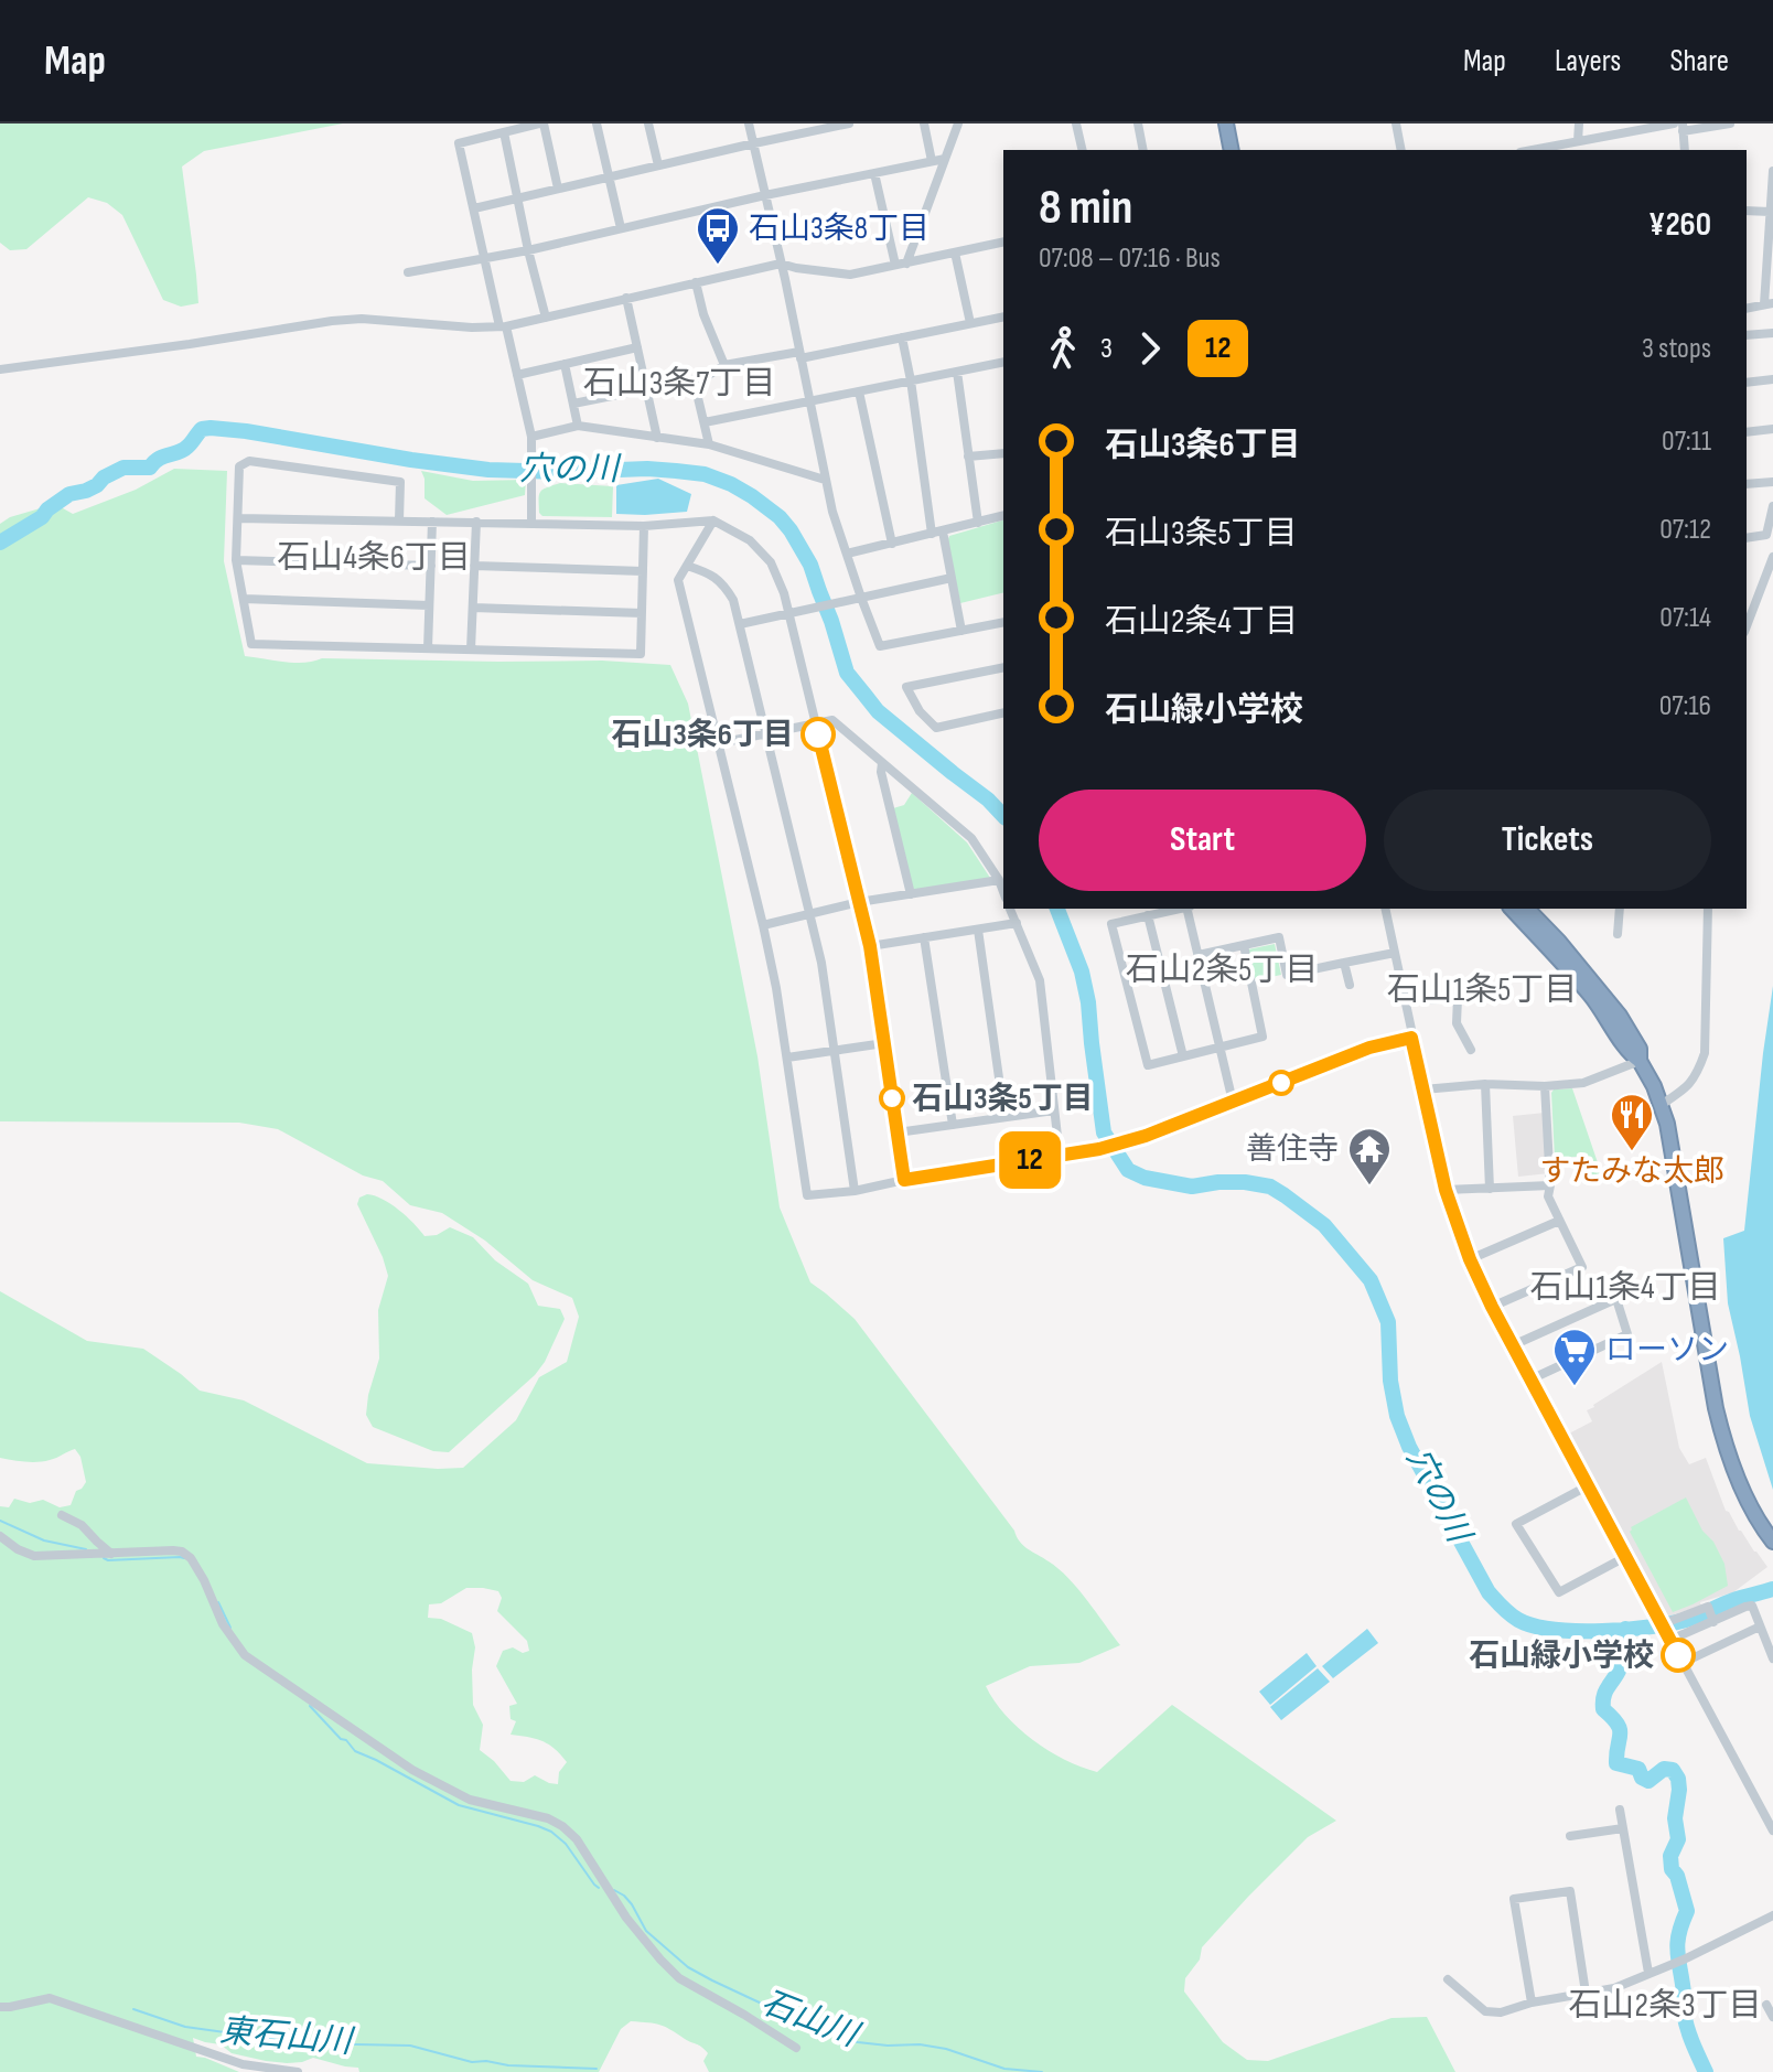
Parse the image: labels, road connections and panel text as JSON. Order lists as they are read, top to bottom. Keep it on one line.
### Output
{"districts":["石山3条7丁目","石山4条6丁目","石山2条5丁目","石山1条5丁目","石山1条4丁目","石山2条3丁目"],"water":["穴の川","石山川","東石山川"],"places":{"bus stop":["石山3条8丁目"],"other":["石山3条6丁目","石山3条5丁目","石山緑小学校"],"restaurant":["すたみな太郎"],"temple":["善住寺"],"supermarket":["ローソン"]},"lines":["bus line 12"],"page":{"header":"Map","nav":["Map","Layers","Share"],"on_map":"12","heading":["8 min","07:08 – 07:16 · Bus","¥260"],"legs":["3","12","3 stops"],"list":[{"name":"石山3条6丁目","value":"07:11"},{"name":"石山3条5丁目","value":"07:12"},{"name":"石山2条4丁目","value":"07:14"},{"name":"石山緑小学校","value":"07:16"}],"buttons":["Start","Tickets"]}}
